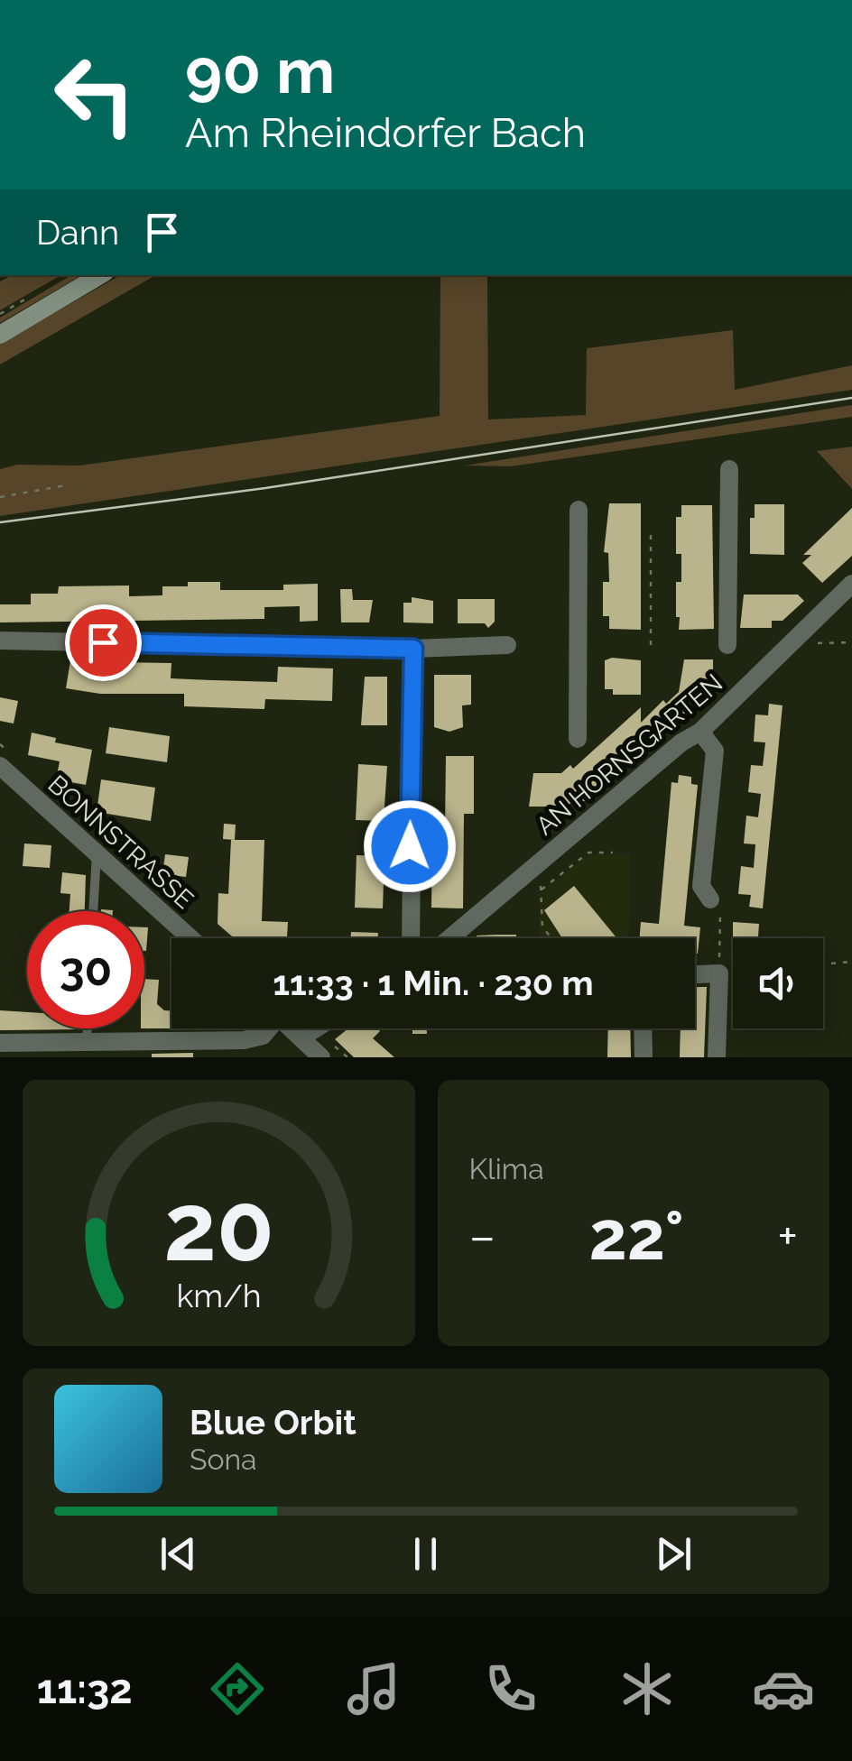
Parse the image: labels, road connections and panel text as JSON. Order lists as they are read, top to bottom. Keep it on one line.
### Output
{"streets":{"street":["AN HORNSGARTEN","BONNSTRASSE"]},"page":{"turn":["90 m","Am Rheindorfer Bach"],"then":"Dann","limit":"30","trip":"11:33 · 1 Min. · 230 m","tile":"Klima","heat":["−","22°","+"],"song":["Blue Orbit","Sona"],"tabs":"11:32","gauge":["20","km/h"]}}
